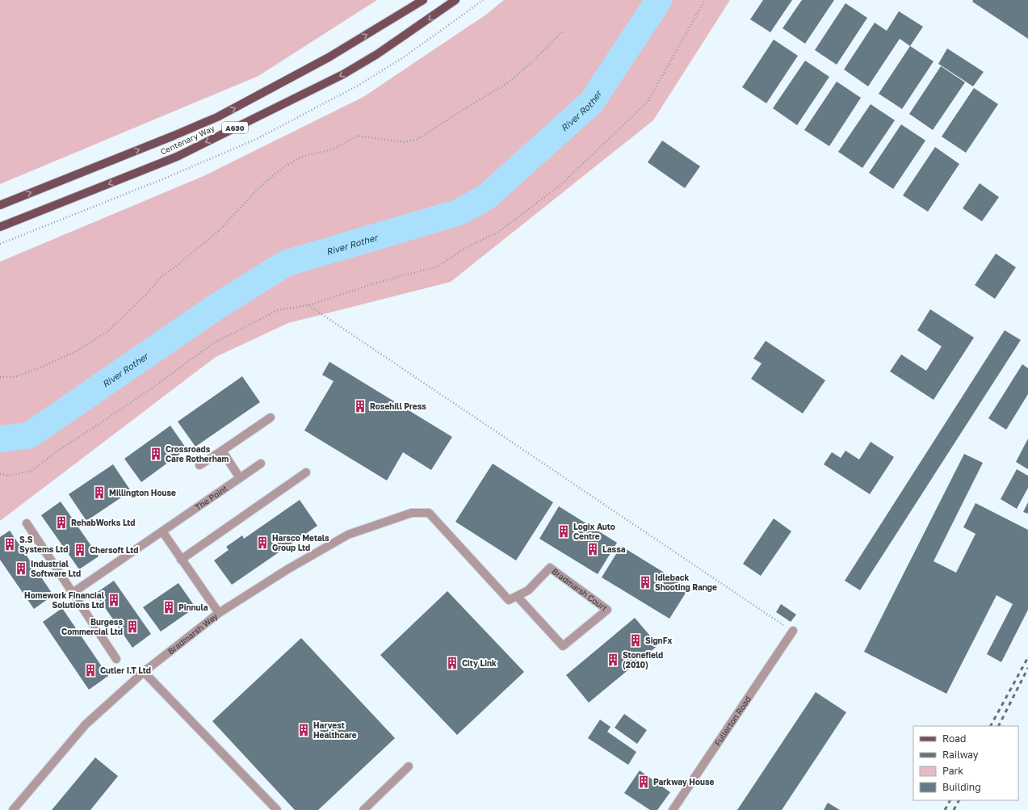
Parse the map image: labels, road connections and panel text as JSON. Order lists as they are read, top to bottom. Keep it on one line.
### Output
{"streets":{"main road":["A630","Centenary Way"],"street":["The Point","Bradmarsh Court","Bradmarsh Way","Fullerton Road"]},"crossings":[["Bradmarsh Court","Bradmarsh Way"]],"water":["River Rother"],"places":{"building":["Rosehill Press","Crossroads Care Rotherham","Millington House","RehabWorks Ltd","Logix Auto Centre","Harsco Metals Group Ltd","S.S Systems Ltd","Lassa","Chersoft Ltd","Industrial Software Ltd","Idleback Shooting Range","Homework Financial Solutions Ltd","Pinnula","Burgess Commercial Ltd","SignFx","Stonefield (2010)","City Link","Cutler I.T Ltd","Harvest Healthcare","Parkway House"]},"legend":["Road","Railway","Park","Building"]}
